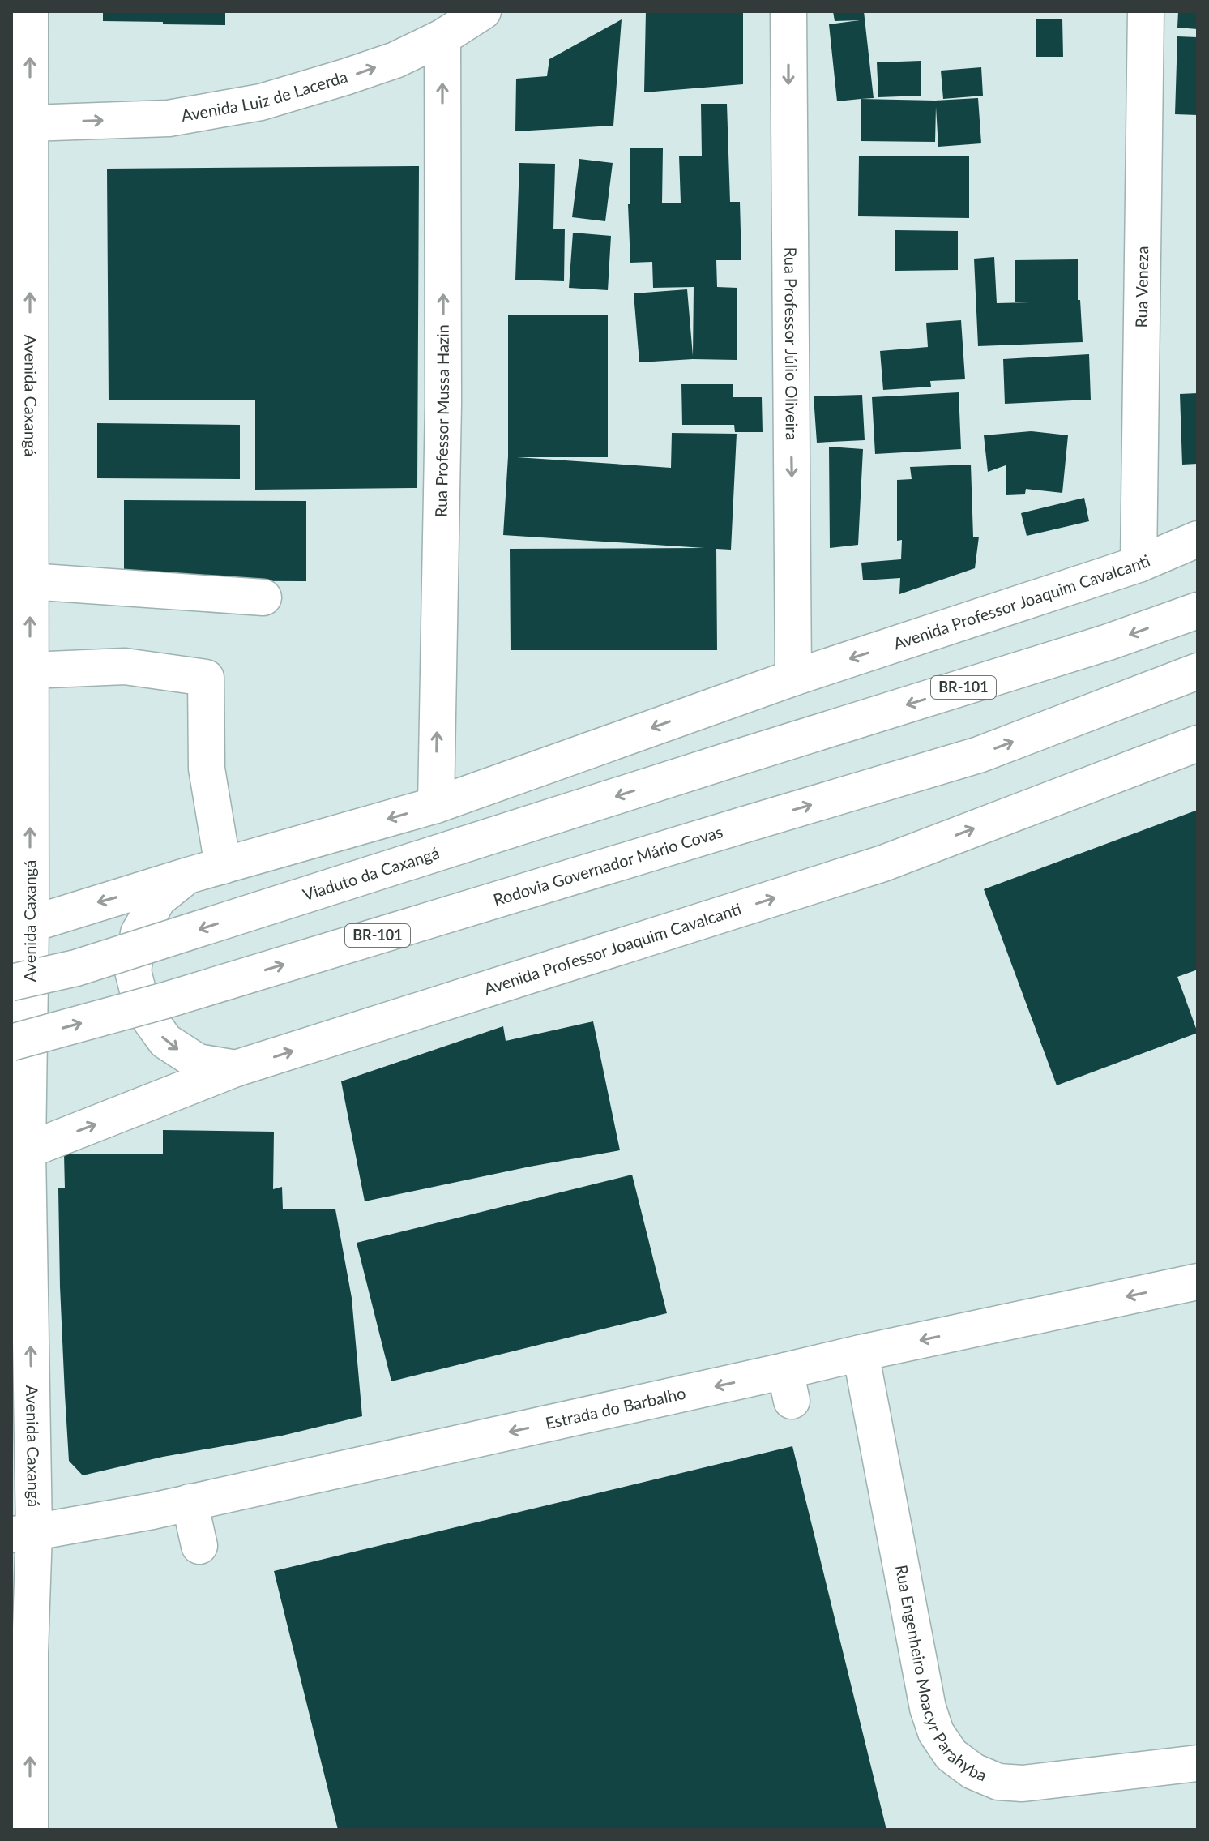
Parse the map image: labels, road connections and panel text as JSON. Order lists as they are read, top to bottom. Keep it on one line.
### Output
{"streets":{"main road":["Avenida Luiz de Lacerda","Rua Veneza","Rua Professor Júlio Oliveira","Avenida Caxangá","Rua Professor Mussa Hazin","Avenida Professor Joaquim Cavalcanti","BR-101","Rodovia Governador Mário Covas","Viaduto da Caxangá","Estrada do Barbalho","Rua Engenheiro Moacyr Parahyba"]},"crossings":[["Avenida Luiz de Lacerda","Avenida Caxangá"],["Avenida Luiz de Lacerda","Rua Professor Mussa Hazin"],["Rua Veneza","Avenida Professor Joaquim Cavalcanti"],["Rua Professor Júlio Oliveira","Avenida Professor Joaquim Cavalcanti"],["Avenida Caxangá","Avenida Professor Joaquim Cavalcanti"],["Avenida Caxangá","Estrada do Barbalho"],["Rua Professor Mussa Hazin","Avenida Professor Joaquim Cavalcanti"],["Estrada do Barbalho","Rua Engenheiro Moacyr Parahyba"]],"one_way":["Avenida Luiz de Lacerda","Rua Professor Júlio Oliveira","Avenida Caxangá","Rua Professor Mussa Hazin","Rodovia Governador Mário Covas","Viaduto da Caxangá","Estrada do Barbalho"]}
